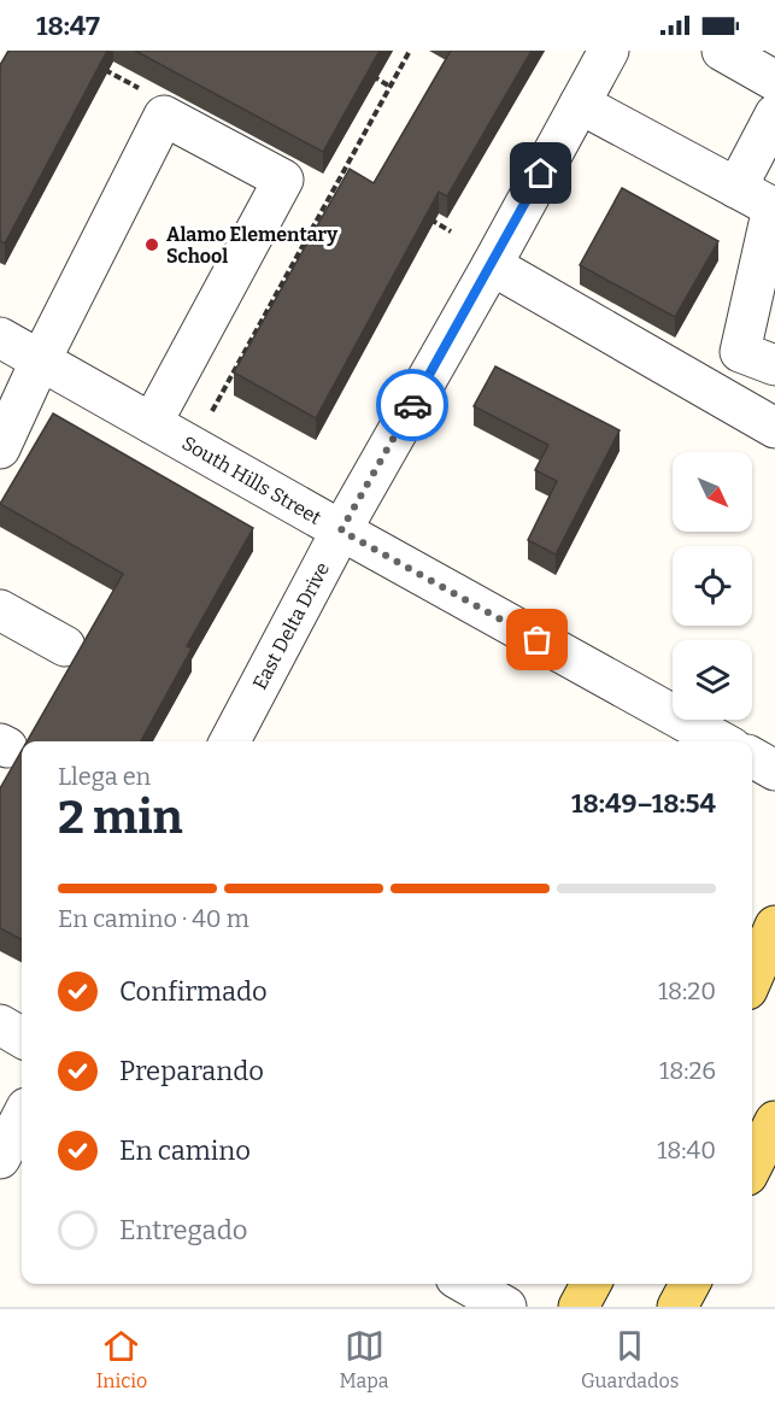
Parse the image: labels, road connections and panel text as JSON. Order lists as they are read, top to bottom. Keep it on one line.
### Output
{"streets":{"street":["South Hills Street","East Delta Drive"]},"crossings":[["South Hills Street","East Delta Drive"]],"places":["Alamo Elementary School"],"north":"bottom right","page":{"status":"18:47","heading":["2 min","Llega en","18:49–18:54"],"bar":"En camino · 40 m","list":[["Confirmado","18:20"],["Preparando","18:26"],["En camino","18:40"],"Entregado"],"tabs":["Inicio","Mapa","Guardados"]}}
